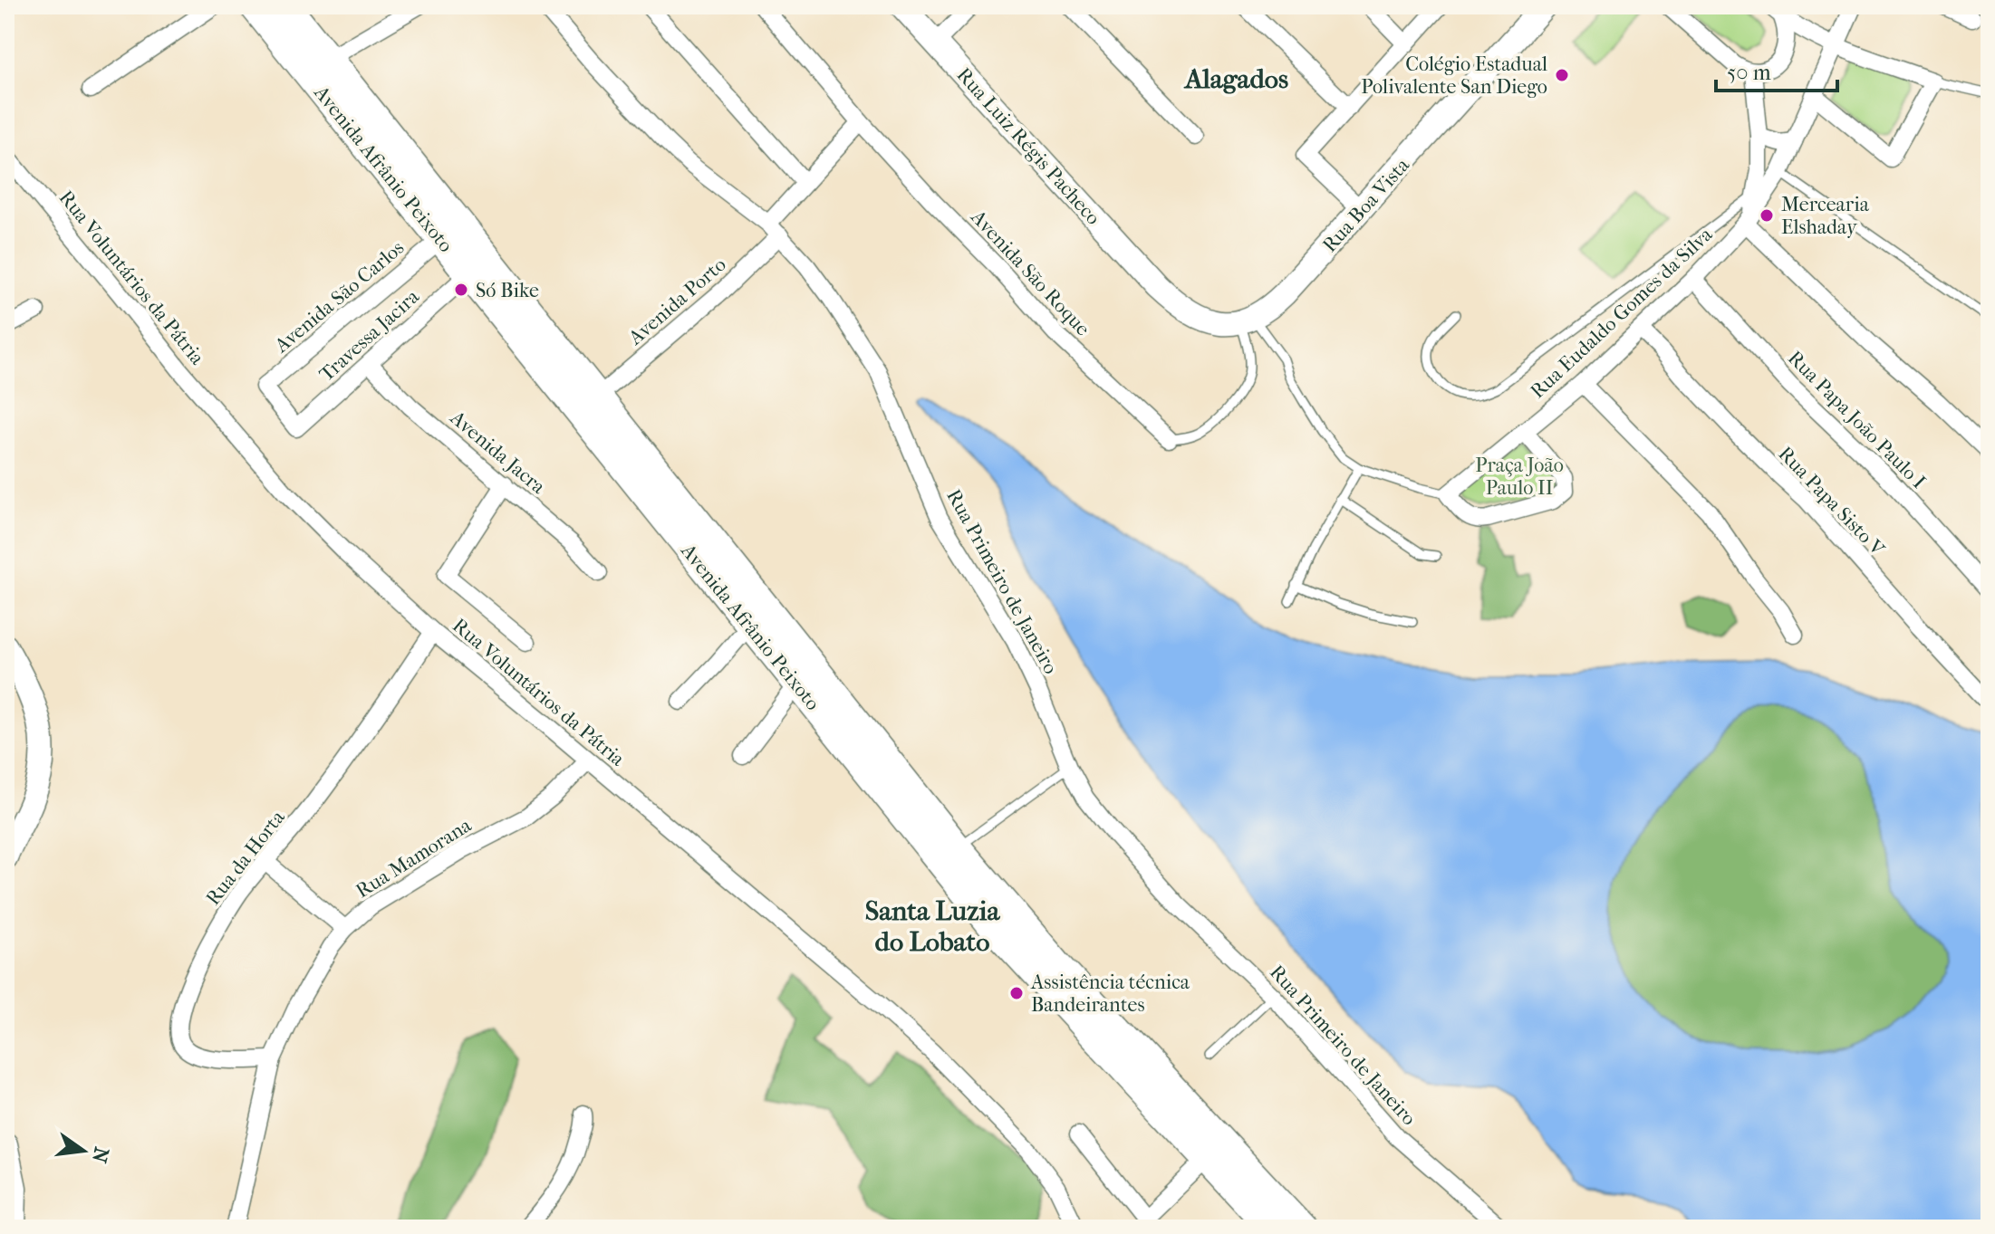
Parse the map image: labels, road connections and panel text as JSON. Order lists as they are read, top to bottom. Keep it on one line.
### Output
{"streets":{"main road":["Rua Luiz Régis Pacheco","Avenida Afrânio Peixoto","Rua Boa Vista"],"street":["Avenida São Roque","Rua Voluntários da Pátria","Avenida São Carlos","Avenida Porto","Rua Eudaldo Gomes da Silva","Travessa Jacira","Rua Papa João Paulo I","Avenida Jacra","Rua Papa Sisto V","Rua Primeiro de Janeiro","Rua da Horta","Rua Mamorana"]},"crossings":[["Rua Luiz Régis Pacheco","Rua Boa Vista"],["Rua Luiz Régis Pacheco","Avenida São Roque"],["Avenida Afrânio Peixoto","Avenida São Carlos"],["Avenida Afrânio Peixoto","Avenida Porto"],["Avenida Afrânio Peixoto","Travessa Jacira"],["Rua Boa Vista","Avenida São Roque"],["Rua Voluntários da Pátria","Rua da Horta"],["Rua Voluntários da Pátria","Rua Mamorana"],["Avenida São Carlos","Travessa Jacira"],["Avenida Porto","Rua Primeiro de Janeiro"],["Rua Eudaldo Gomes da Silva","Rua Papa João Paulo I"],["Rua Eudaldo Gomes da Silva","Rua Papa Sisto V"],["Travessa Jacira","Avenida Jacra"],["Rua da Horta","Rua Mamorana"]],"districts":["Alagados","Santa Luzia do Lobato"],"parks":["Praça João Paulo II"],"places":["Colégio Estadual Polivalente San Diego","Mercearia Elshaday","Só Bike","Assistência técnica Bandeirantes"],"scale_bar":"50 m","north":"right"}
